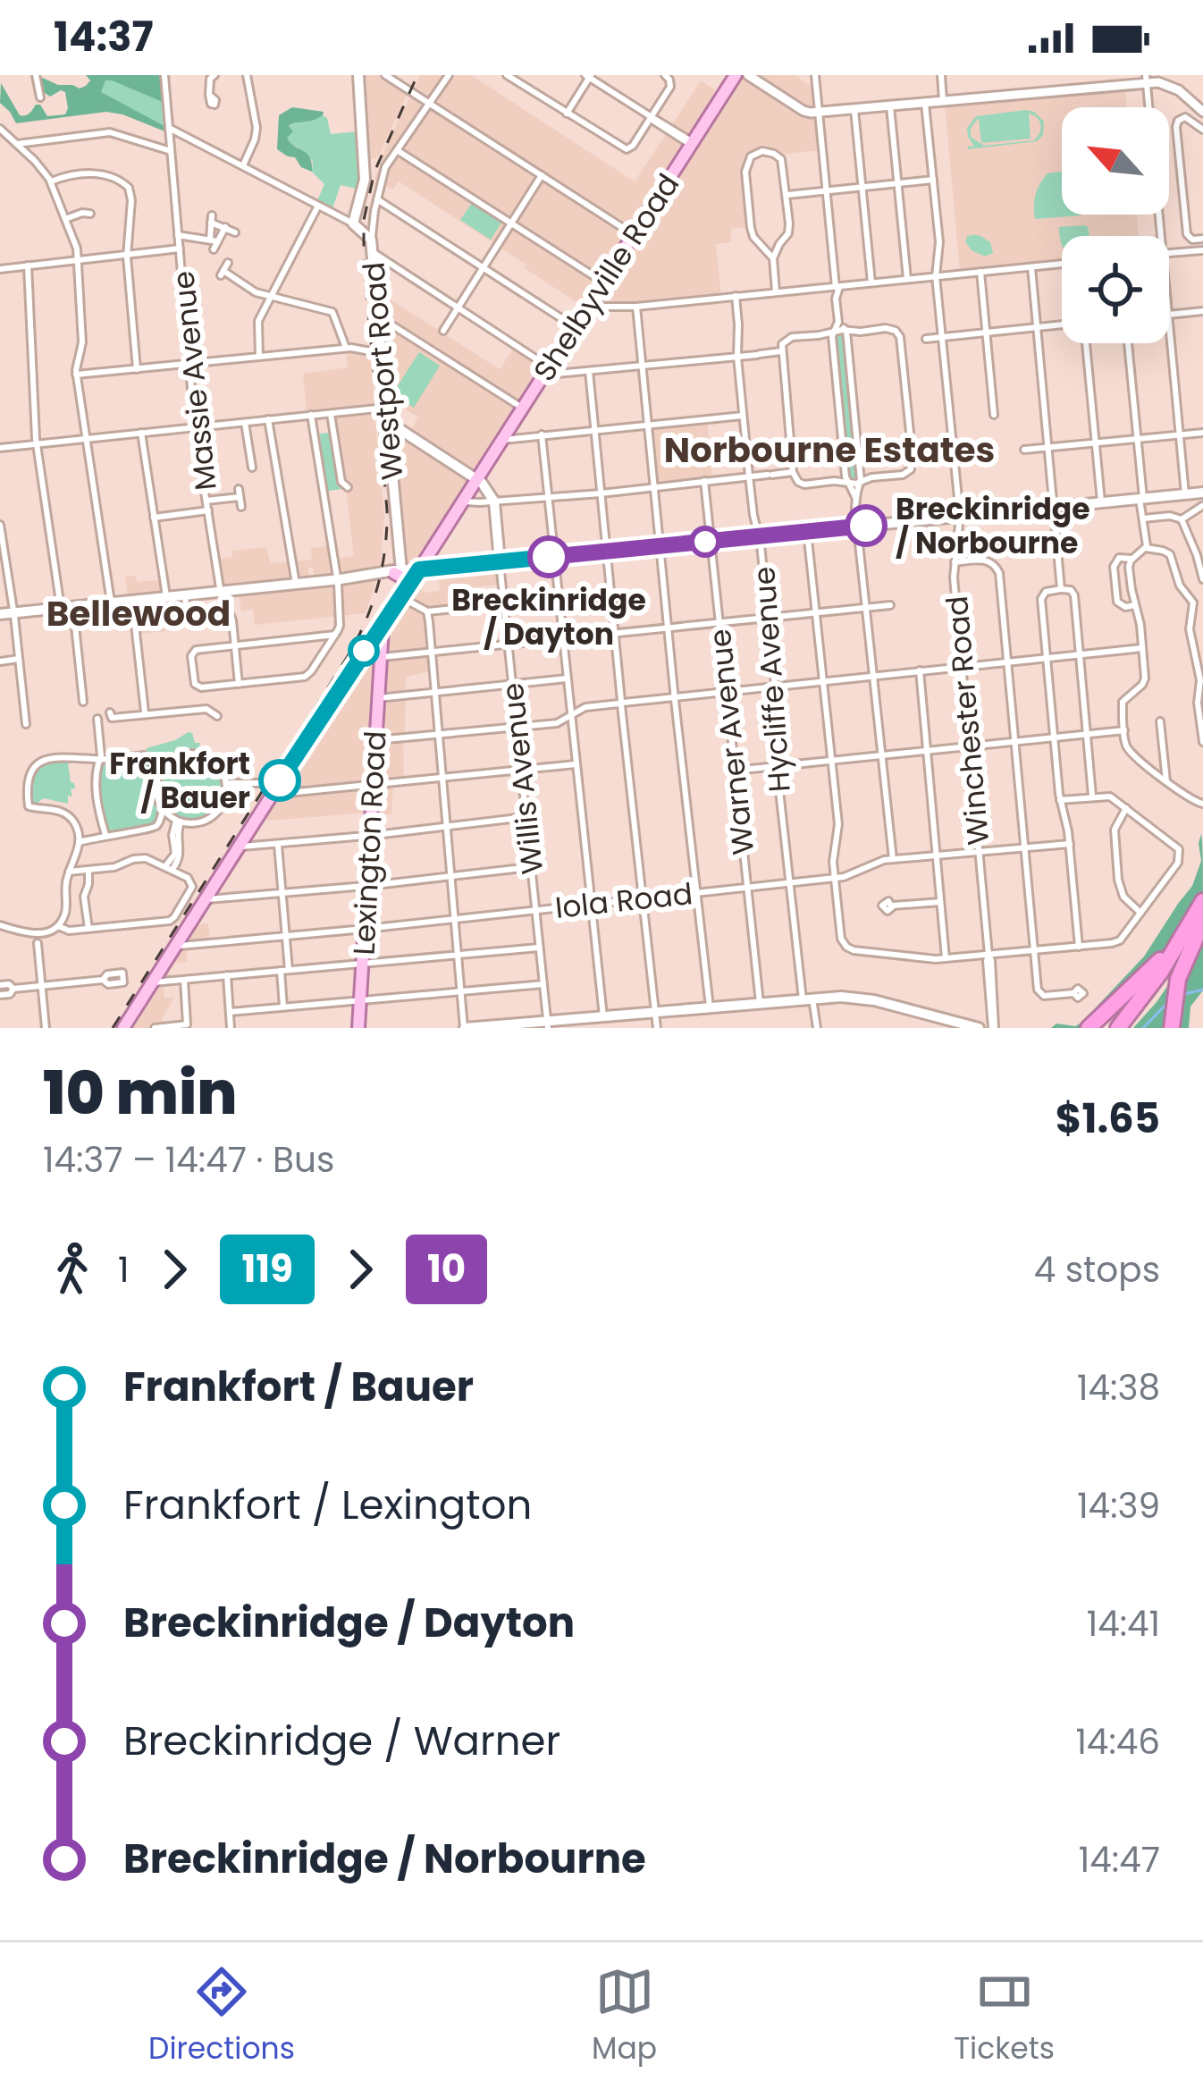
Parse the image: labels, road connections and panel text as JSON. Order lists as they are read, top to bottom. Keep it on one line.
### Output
{"streets":{"main road":["Shelbyville Road","Westport Road","Willis Avenue","Lexington Road"],"street":["Massie Avenue","Hycliffe Avenue","Winchester Road","Warner Avenue","Iola Road"]},"crossings":[["Shelbyville Road","Lexington Road"],["Hycliffe Avenue","Iola Road"],["Winchester Road","Iola Road"],["Warner Avenue","Iola Road"],["Willis Avenue","Iola Road"],["Lexington Road","Iola Road"]],"districts":["Norbourne Estates","Bellewood"],"places":["Breckinridge / Norbourne","Breckinridge / Dayton","Frankfort / Bauer"],"lines":["bus line 10","bus line 119"],"north":"top left","page":{"status":"14:37","heading":["10 min","14:37 – 14:47 · Bus","$1.65"],"legs":["1","119","10","4 stops"],"list":[{"name":"Frankfort / Bauer","value":"14:38"},{"name":"Frankfort / Lexington","value":"14:39"},{"name":"Breckinridge / Dayton","value":"14:41"},{"name":"Breckinridge / Warner","value":"14:46"},{"name":"Breckinridge / Norbourne","value":"14:47"}],"tabs":["Directions","Map","Tickets"]}}
